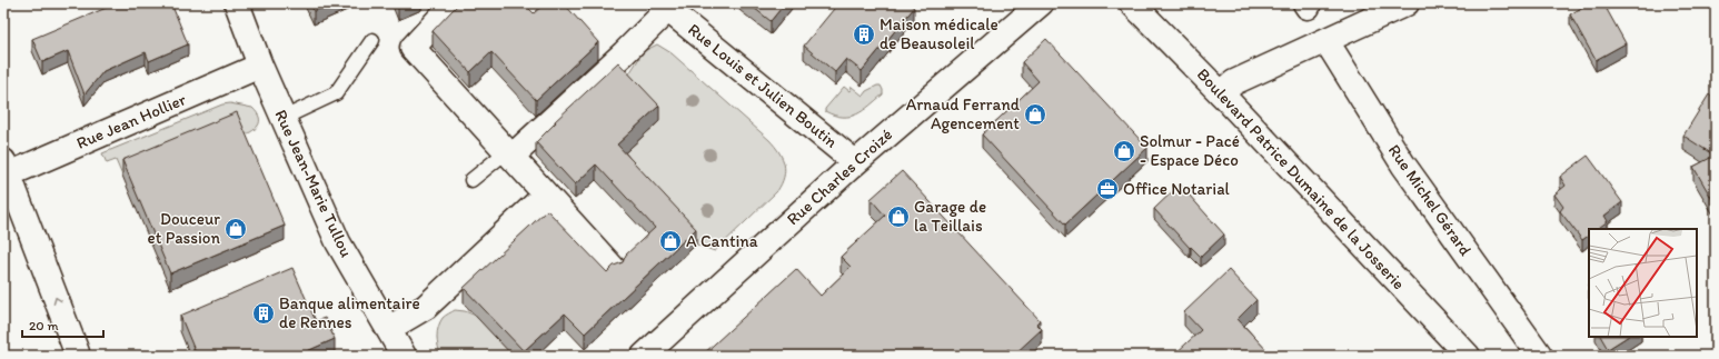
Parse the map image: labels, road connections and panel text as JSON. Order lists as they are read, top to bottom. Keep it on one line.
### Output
{"streets":{"street":["Rue Louis et Julien Boutin","Rue Jean Hollier","Rue Charles Croizé","Boulevard Patrice Dumaine de la Josserie","Rue Jean-Marie Tullou","Rue Michel Gérard"]},"crossings":[["Rue Louis et Julien Boutin","Rue Charles Croizé"],["Rue Jean Hollier","Rue Jean-Marie Tullou"]],"places":{"building":["Maison médicale de Beausoleil","Banque alimentaire de Rennes"],"shop":["Arnaud Ferrand Agencement","Solmur - Pacé - Espace Déco","Garage de la Teillais","Douceur et Passion","A Cantina"],"office":["Office Notarial"]},"scale_bar":"20 m"}
